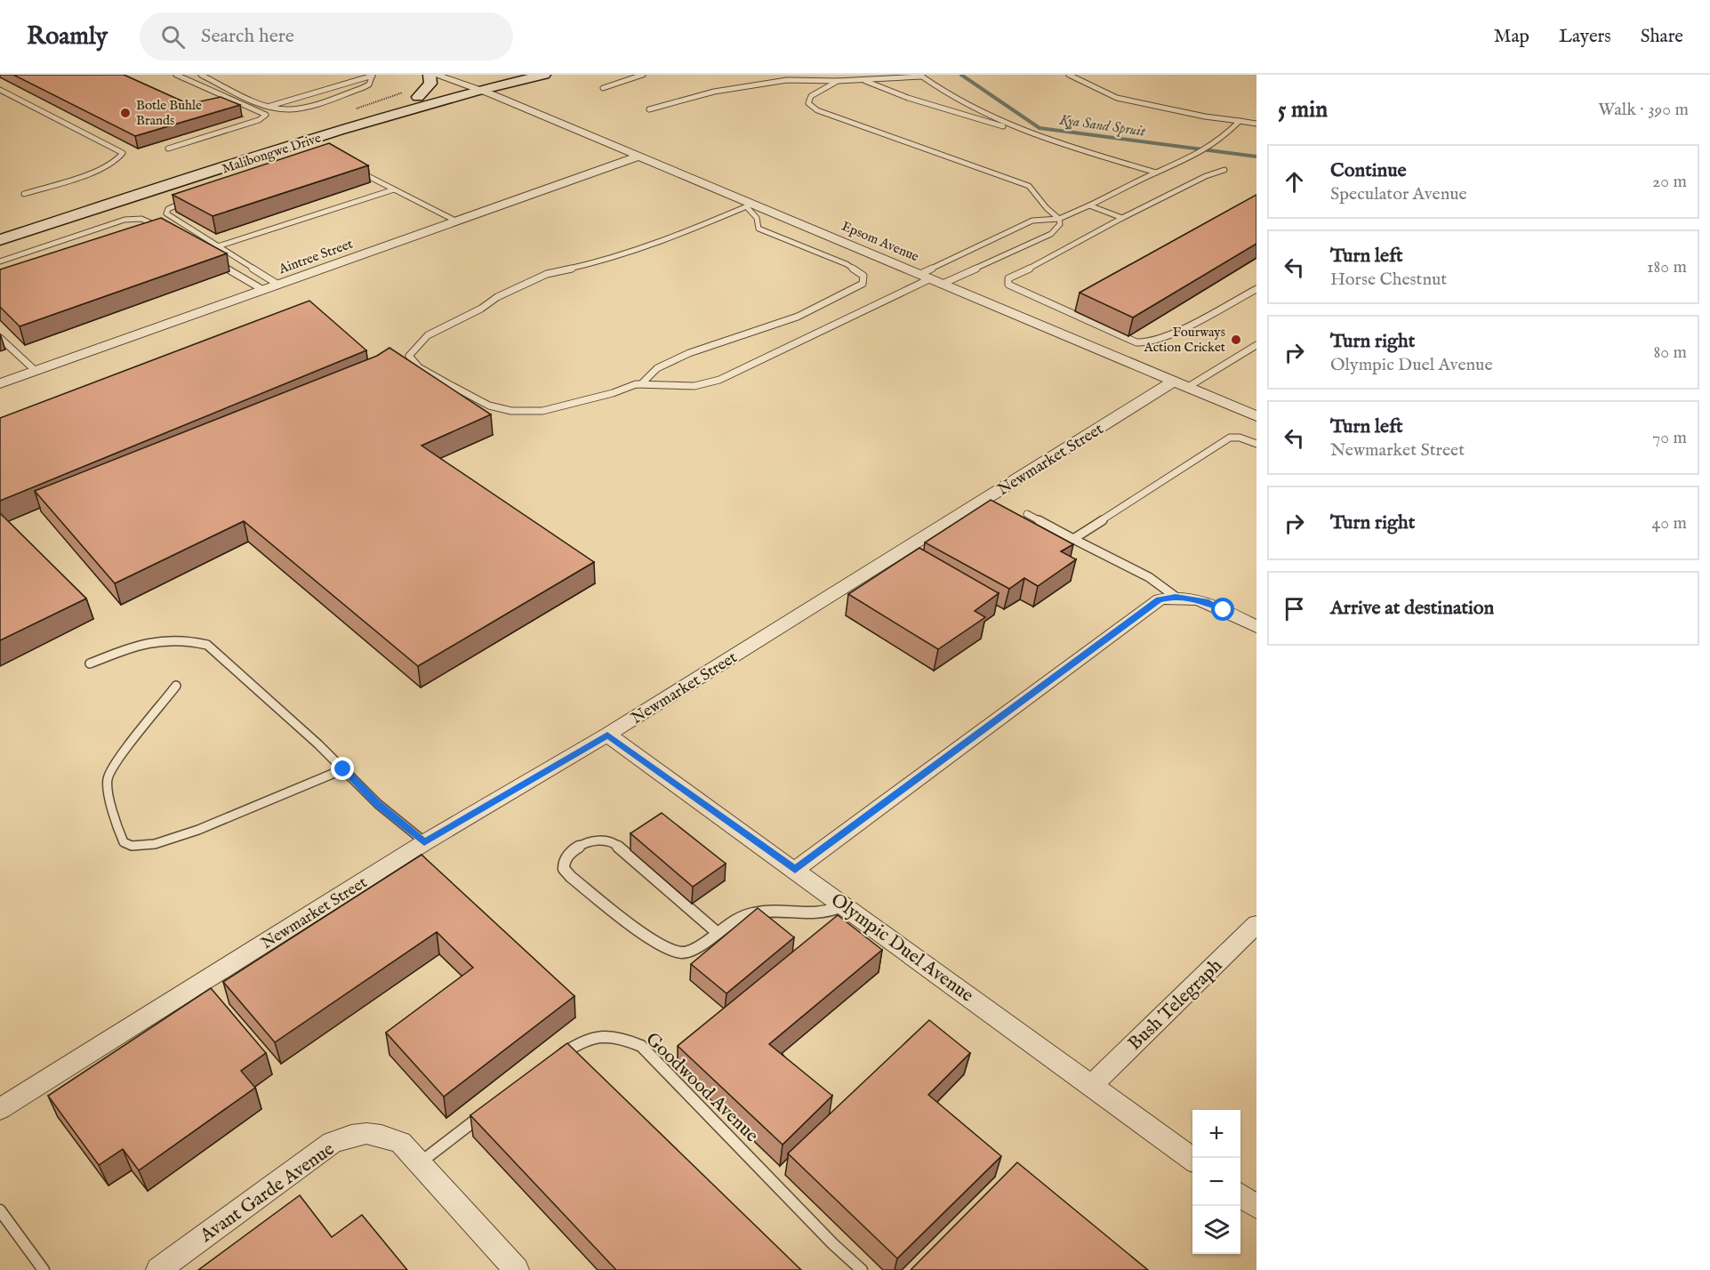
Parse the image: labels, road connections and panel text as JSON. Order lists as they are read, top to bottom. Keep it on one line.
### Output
{"streets":{"main road":["Malibongwe Drive"],"street":["Epsom Avenue","Aintree Street","Newmarket Street","Olympic Duel Avenue","Bush Telegraph","Avant Garde Avenue"],"lane":["Goodwood Avenue"]},"crossings":[["Malibongwe Drive","Epsom Avenue"],["Epsom Avenue","Aintree Street"],["Epsom Avenue","Newmarket Street"],["Newmarket Street","Olympic Duel Avenue"],["Olympic Duel Avenue","Bush Telegraph"]],"water":["Kya Sand Spruit"],"places":["Botle Buhle Brands","Fourways Action Cricket"],"page":{"header":"Roamly","search":"Search here","nav":["Map","Layers","Share"],"heading":["5 min","Walk · 390 m"],"list":[["Continue","Speculator Avenue","20 m"],["Turn left","Horse Chestnut","180 m"],["Turn right","Olympic Duel Avenue","80 m"],["Turn left","Newmarket Street","70 m"],["Turn right","40 m"],"Arrive at destination"],"map_buttons":["+","−"]}}
